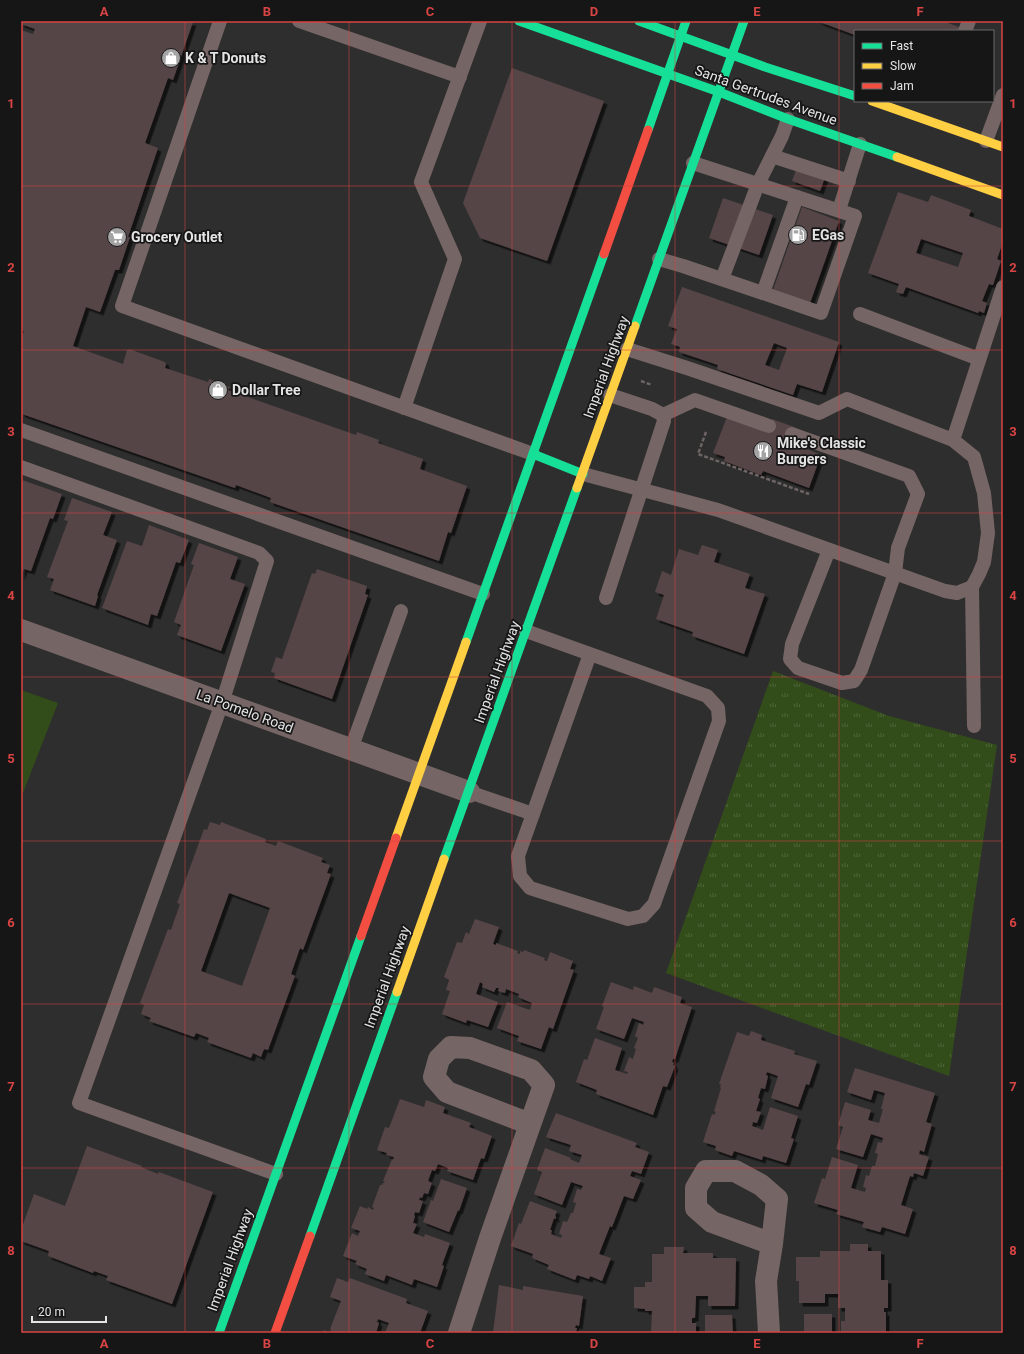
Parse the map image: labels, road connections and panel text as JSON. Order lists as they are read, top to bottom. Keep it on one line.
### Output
{"streets":{"main road":["Santa Gertrudes Avenue","Imperial Highway"],"street":["La Pomelo Road"]},"crossings":[["Santa Gertrudes Avenue","Imperial Highway"],["Imperial Highway","La Pomelo Road"]],"places":{"shop":["K & T Donuts","Dollar Tree"],"fuel station":["EGas"],"supermarket":["Grocery Outlet"],"restaurant":["Mike's Classic Burgers"]},"legend":["Fast","Slow","Jam"],"scale_bar":"20 m","grid":{"columns":["A","B","C","D","E","F"],"rows":["1","2","3","4","5","6","7","8"]}}
